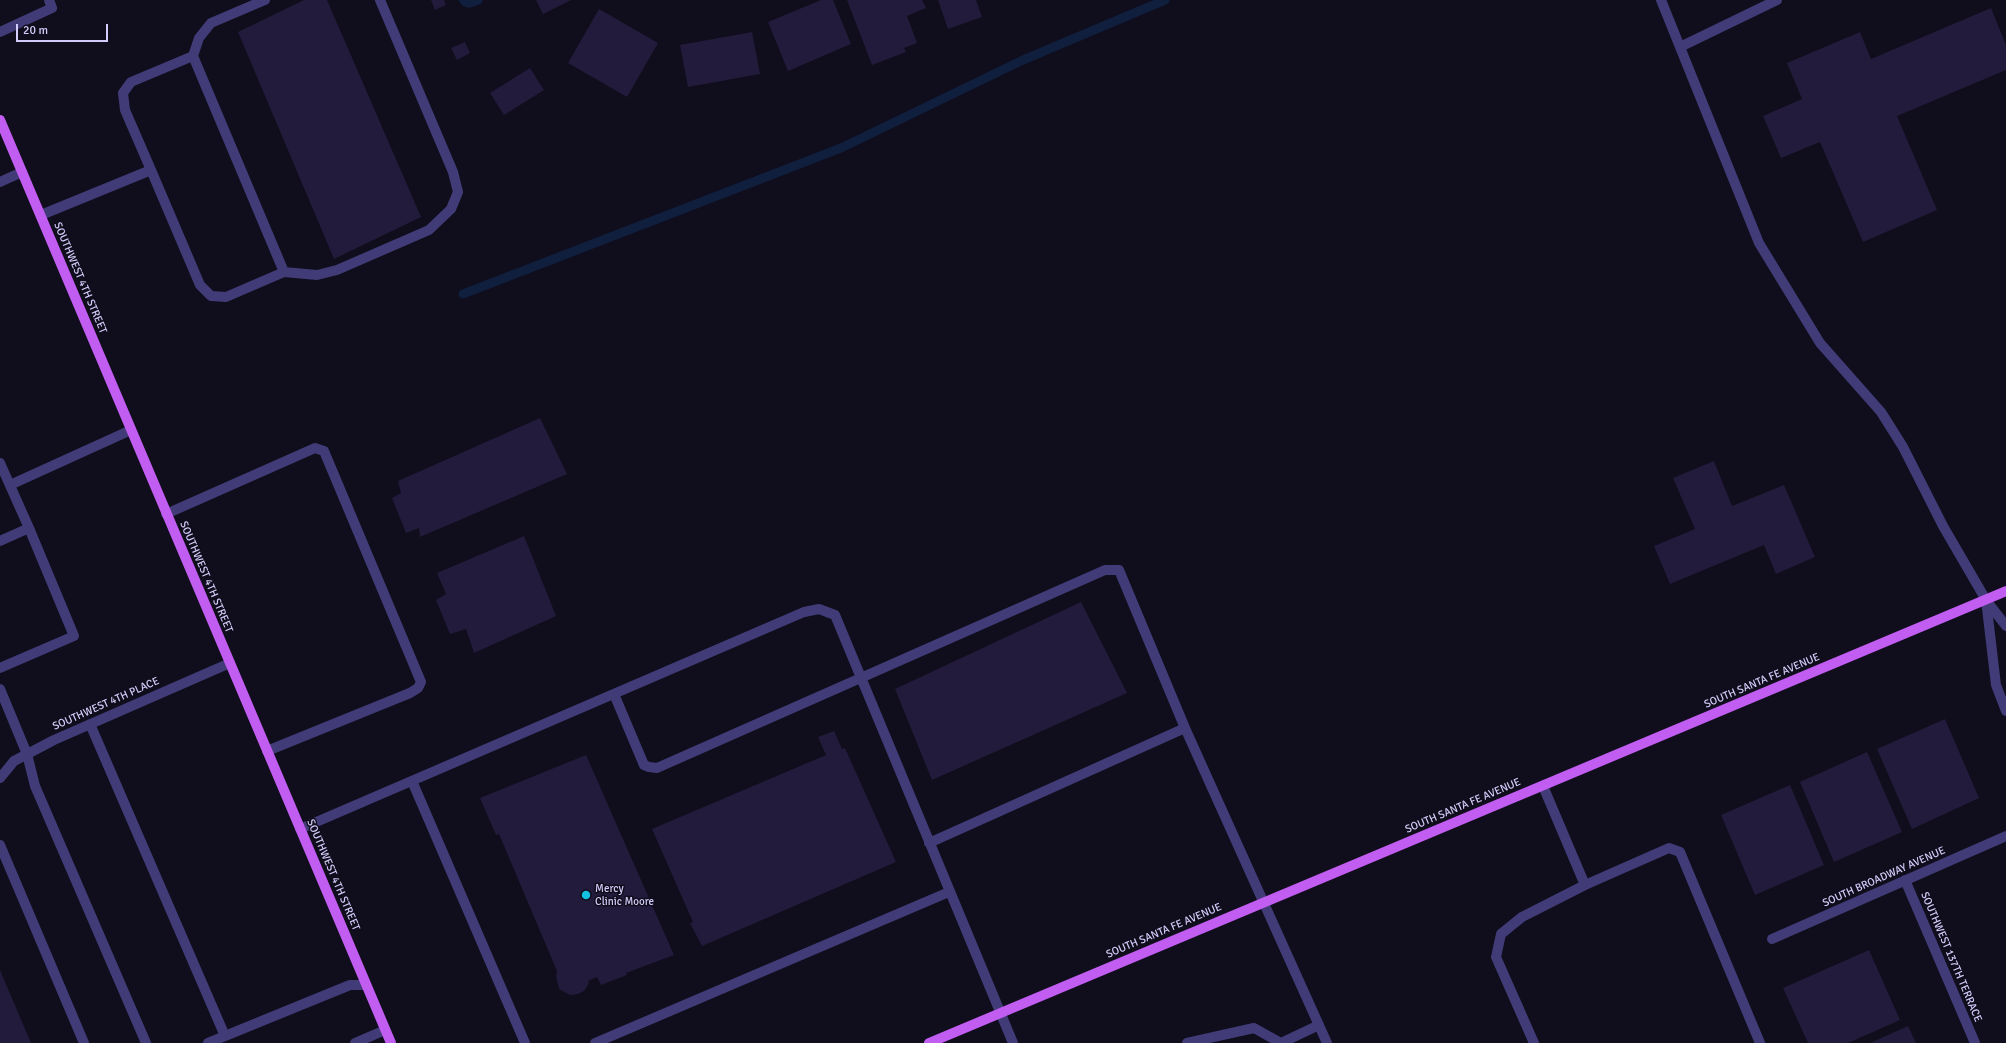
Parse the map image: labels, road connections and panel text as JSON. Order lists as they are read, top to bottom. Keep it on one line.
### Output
{"streets":{"main road":["SOUTHWEST 4TH STREET","SOUTH SANTA FE AVENUE"],"street":["SOUTHWEST 4TH PLACE","SOUTH BROADWAY AVENUE","SOUTHWEST 137TH TERRACE"]},"crossings":[["SOUTHWEST 4TH STREET","SOUTHWEST 4TH PLACE"],["SOUTH BROADWAY AVENUE","SOUTHWEST 137TH TERRACE"]],"places":["Mercy Clinic Moore"],"scale_bar":"20 m"}
